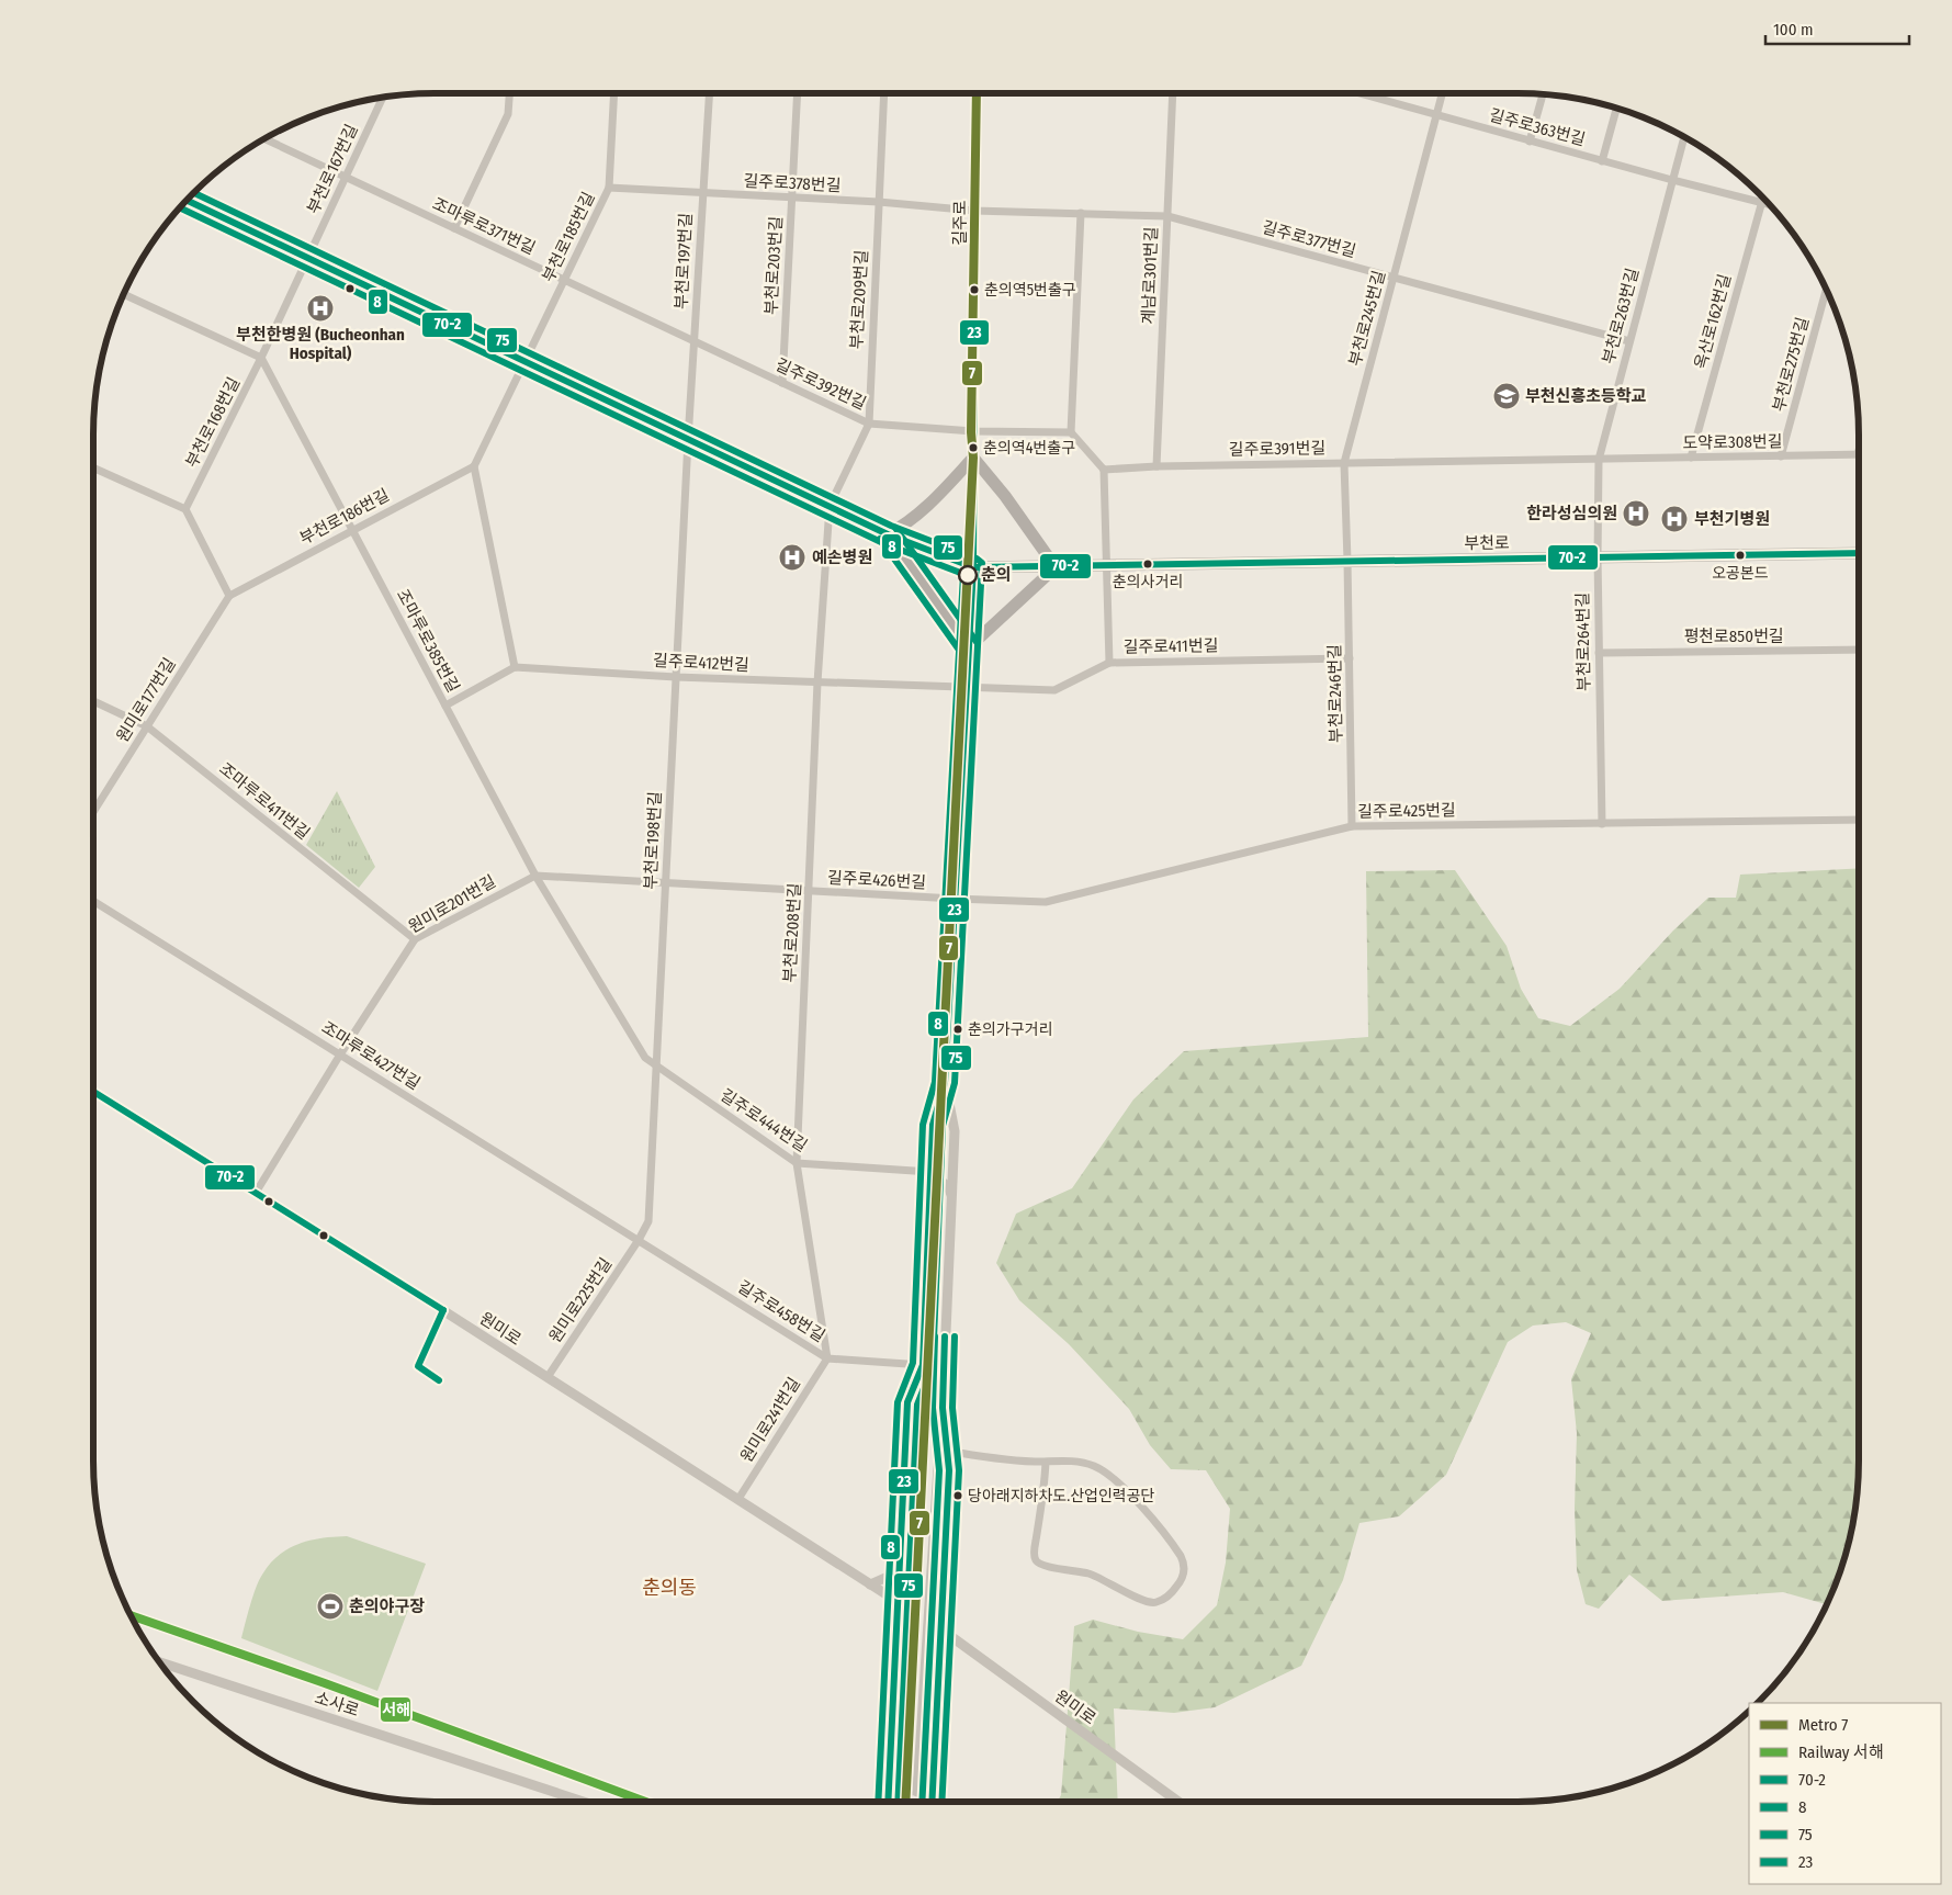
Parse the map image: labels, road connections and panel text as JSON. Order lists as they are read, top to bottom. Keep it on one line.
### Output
{"streets":{"main road":["부천로"],"street":["길주로363번길","부천로167번길","길주로378번길","길주로","조마루로371번길","부천로185번길","길주로377번길","부천로197번길","부천로203번길","계남로301번길","부천로209번길","부천로263번길","부천로245번길","옥산로162번길","부천로275번길","길주로392번길","부천로168번길","도약로308번길","길주로391번길","부천로186번길","평천로850번길","조마루로385번길","부천로264번길","길주로411번길","길주로412번길","부천로246번길","원미로177번길","조마루로411번길","길주로425번길","부천로198번길","길주로426번길","원미로201번길","부천로208번길","조마루로427번길","길주로444번길","원미로225번길","길주로458번길","원미로","원미로241번길","소사로"]},"crossings":[["길주로363번길","부천로263번길"],["길주로363번길","부천로245번길"],["길주로363번길","옥산로162번길"],["부천로167번길","조마루로371번길"],["부천로167번길","부천로168번길"],["부천로167번길","부천로"],["길주로378번길","길주로"],["길주로378번길","부천로185번길"],["길주로378번길","길주로377번길"],["길주로378번길","부천로197번길"],["길주로378번길","부천로203번길"],["길주로378번길","부천로209번길"],["길주로","길주로377번길"],["길주로","길주로392번길"],["길주로","부천로"],["길주로","길주로411번길"],["길주로","길주로412번길"],["길주로","길주로425번길"],["길주로","길주로426번길"],["길주로","길주로444번길"],["길주로","길주로458번길"],["길주로","원미로"],["조마루로371번길","부천로185번길"],["조마루로371번길","부천로197번길"],["조마루로371번길","길주로392번길"],["부천로185번길","부천로"],["길주로377번길","계남로301번길"],["길주로377번길","부천로263번길"],["길주로377번길","부천로245번길"],["부천로197번길","길주로392번길"],["부천로197번길","부천로"],["부천로197번길","부천로198번길"],["부천로203번길","길주로392번길"],["계남로301번길","길주로391번길"],["부천로209번길","길주로392번길"],["부천로209번길","부천로"],["부천로209번길","부천로208번길"],["부천로263번길","도약로308번길"],["부천로263번길","길주로391번길"],["부천로263번길","부천로264번길"],["부천로245번길","길주로391번길"],["부천로245번길","부천로"],["부천로245번길","부천로246번길"],["옥산로162번길","도약로308번길"],["부천로275번길","도약로308번길"],["부천로168번길","부천로"],["부천로168번길","조마루로385번길"],["도약로308번길","길주로391번길"],["도약로308번길","부천로264번길"],["길주로391번길","부천로264번길"],["부천로186번길","조마루로385번길"],["부천로186번길","원미로177번길"],["부천로","부천로264번길"],["부천로","부천로246번길"],["부천로","부천로198번길"],["부천로","부천로208번길"],["평천로850번길","부천로264번길"],["조마루로385번길","부천로198번길"],["조마루로385번길","원미로201번길"],["조마루로385번길","길주로444번길"],["부천로264번길","길주로425번길"],["길주로411번길","길주로412번길"],["길주로411번길","부천로246번길"],["길주로412번길","부천로198번길"],["길주로412번길","부천로208번길"],["부천로246번길","길주로425번길"],["원미로177번길","조마루로411번길"],["조마루로411번길","원미로201번길"],["길주로425번길","길주로426번길"],["부천로198번길","길주로426번길"],["부천로198번길","조마루로427번길"],["부천로198번길","길주로444번길"],["부천로198번길","원미로225번길"],["부천로198번길","길주로458번길"],["길주로426번길","부천로208번길"],["원미로201번길","조마루로427번길"],["원미로201번길","원미로"],["부천로208번길","길주로444번길"],["부천로208번길","길주로458번길"],["부천로208번길","원미로241번길"],["조마루로427번길","원미로225번길"],["조마루로427번길","길주로458번길"],["원미로225번길","길주로458번길"],["원미로225번길","원미로"],["길주로458번길","원미로241번길"],["원미로","원미로241번길"]],"districts":["춘의동"],"places":{"other":["춘의역5번출구","춘의역4번출구","오공본드","춘의사거리","춘의","춘의가구거리","당아래지하차도.산업인력공단"],"hospital":["부천한병원 (Bucheonhan Hospital)","한라성심의원","부천기병원","예손병원"],"school or university":["부천신흥초등학교"],"sports":["춘의야구장"]},"lines":["metro line 7","transit line 23","transit line 75","transit line 70-2","transit line 8","rail line 서해"],"legend":["Metro 7","Railway 서해","70-2","8","75","23"],"scale_bar":"100 m"}
